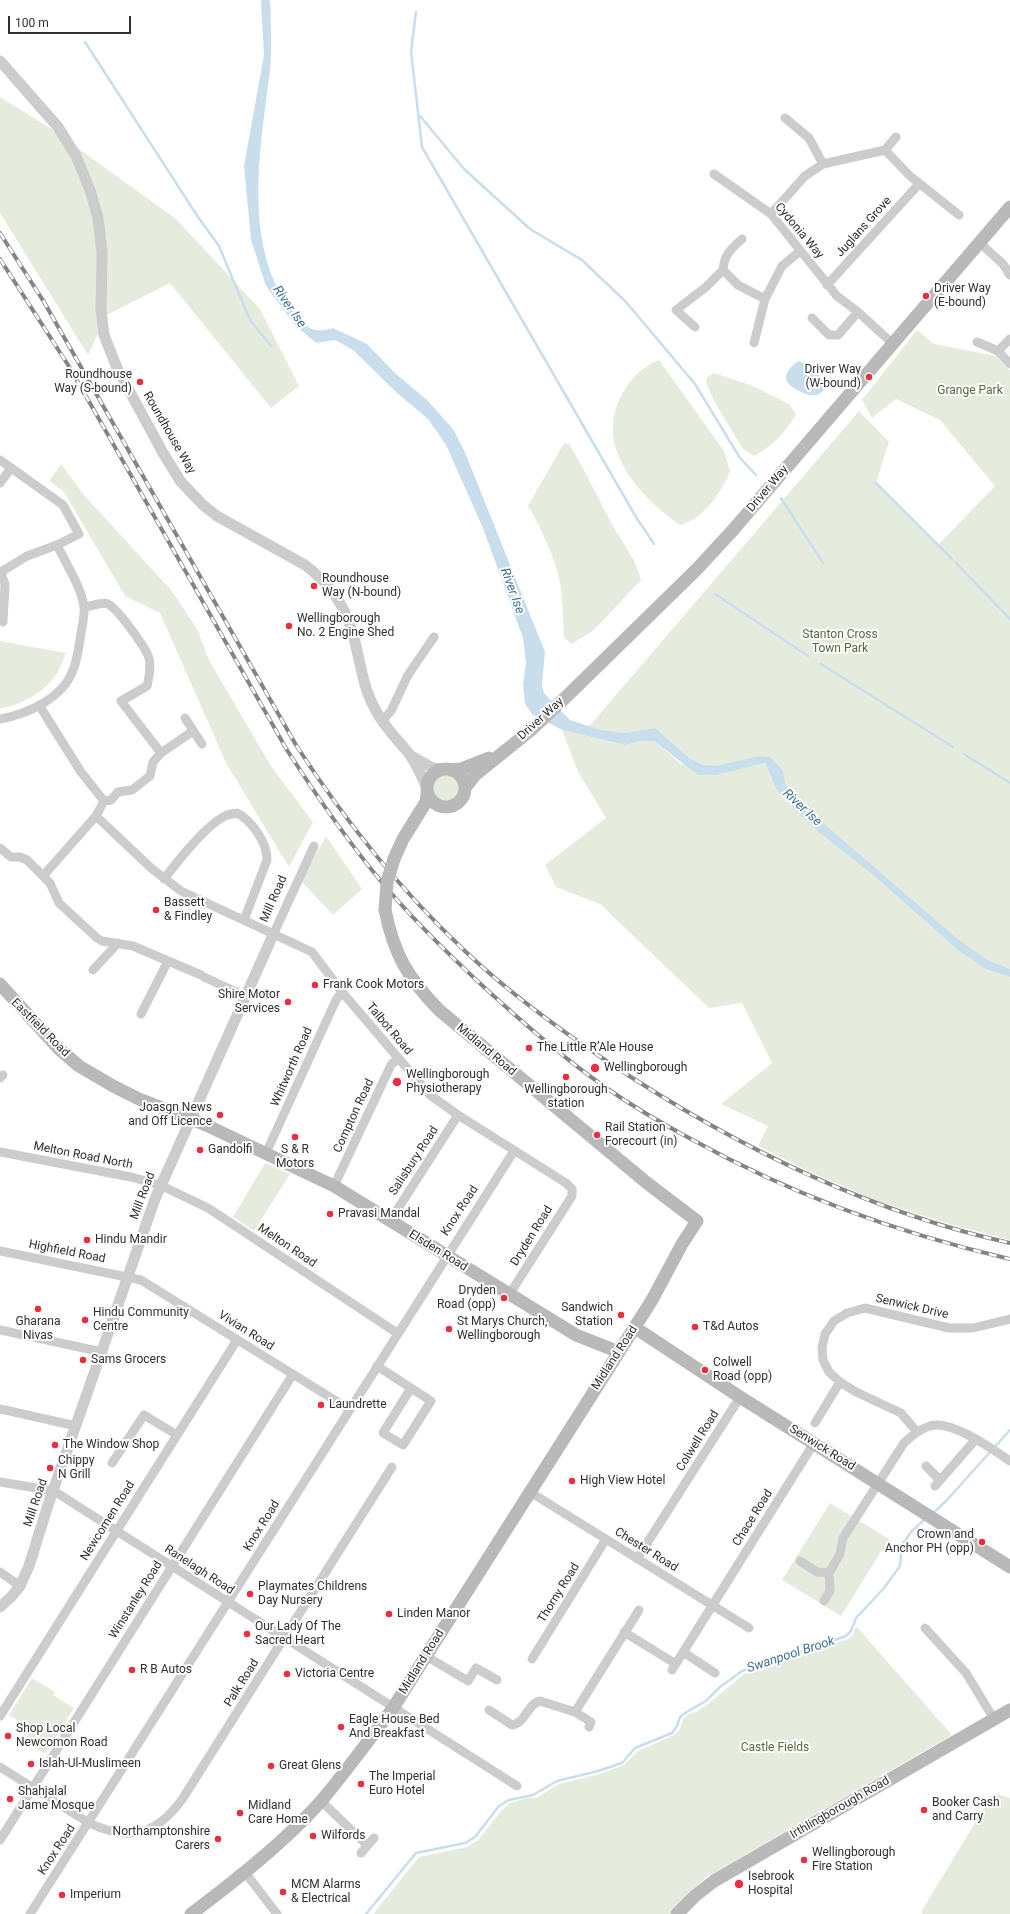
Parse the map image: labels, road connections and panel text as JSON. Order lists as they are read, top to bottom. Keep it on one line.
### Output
{"streets":{"main road":["Driver Way","Eastfield Road","Midland Road","Elsden Road","Senwick Road","Irthlingborough Road"],"street":["Juglans Grove","Cydonia Way","Roundhouse Way","Mill Road","Talbot Road","Whitworth Road","Compton Road","Melton Road North","Salisbury Road","Knox Road","Dryden Road","Melton Road","Highfield Road","Senwick Drive","Vivian Road","Colwell Road","Chace Road","Newcomen Road","Chester Road","Ranelagh Road","Thorny Road","Winstanley Road","Palk Road"]},"crossings":[["Juglans Grove","Cydonia Way"],["Cydonia Way","Driver Way"],["Roundhouse Way","Driver Way"],["Roundhouse Way","Midland Road"],["Driver Way","Midland Road"],["Mill Road","Eastfield Road"],["Mill Road","Talbot Road"],["Mill Road","Melton Road North"],["Mill Road","Melton Road"],["Mill Road","Elsden Road"],["Mill Road","Highfield Road"],["Mill Road","Vivian Road"],["Mill Road","Ranelagh Road"],["Eastfield Road","Elsden Road"],["Talbot Road","Whitworth Road"],["Talbot Road","Compton Road"],["Talbot Road","Salisbury Road"],["Talbot Road","Knox Road"],["Talbot Road","Dryden Road"],["Midland Road","Elsden Road"],["Midland Road","Senwick Road"],["Midland Road","Chester Road"],["Midland Road","Ranelagh Road"],["Whitworth Road","Elsden Road"],["Compton Road","Elsden Road"],["Melton Road North","Melton Road"],["Salisbury Road","Elsden Road"],["Knox Road","Melton Road"],["Knox Road","Elsden Road"],["Knox Road","Vivian Road"],["Knox Road","Ranelagh Road"],["Knox Road","Palk Road"],["Dryden Road","Elsden Road"],["Highfield Road","Vivian Road"],["Vivian Road","Newcomen Road"],["Vivian Road","Winstanley Road"],["Colwell Road","Senwick Road"],["Colwell Road","Chester Road"],["Senwick Road","Chace Road"],["Chace Road","Chester Road"],["Newcomen Road","Ranelagh Road"],["Chester Road","Thorny Road"],["Ranelagh Road","Winstanley Road"],["Ranelagh Road","Palk Road"],["Winstanley Road","Palk Road"]],"water":["River Ise","Swanpool Brook"],"parks":["Grange Park","Stanton Cross Town Park","Castle Fields"],"places":["Driver Way (E-bound)","Driver Way (W-bound)","Roundhouse Way (S-bound)","Roundhouse Way (N-bound)","Wellingborough No. 2 Engine Shed","Bassett & Findley","Frank Cook Motors","Shire Motor Services","The Little R’Ale House","Wellingborough","Wellingborough station","Wellingborough Physiotherapy","Joasgn News and Off Licence","Rail Station Forecourt (in)","S & R Motors","Gandolfi","Pravasi Mandal","Hindu Mandir","Dryden Road (opp)","Gharana Nivas","Sandwich Station","Hindu Community Centre","T&d Autos","St Marys Church, Wellingborough","Sams Grocers","Colwell Road (opp)","Laundrette","The Window Shop","Chippy N Grill","High View Hotel","Crown and Anchor PH (opp)","Playmates Childrens Day Nursery","Linden Manor","Our Lady Of The Sacred Heart","R B Autos","Victoria Centre","Eagle House Bed And Breakfast","Shop Local Newcomon Road","Islah-Ul-Muslimeen","Great Glens","The Imperial Euro Hotel","Shahjalal Jame Mosque","Booker Cash and Carry","Midland Care Home","Wilfords","Northamptonshire Carers","Wellingborough Fire Station","Isebrook Hospital","MCM Alarms & Electrical","Imperium"],"scale_bar":"100 m"}
